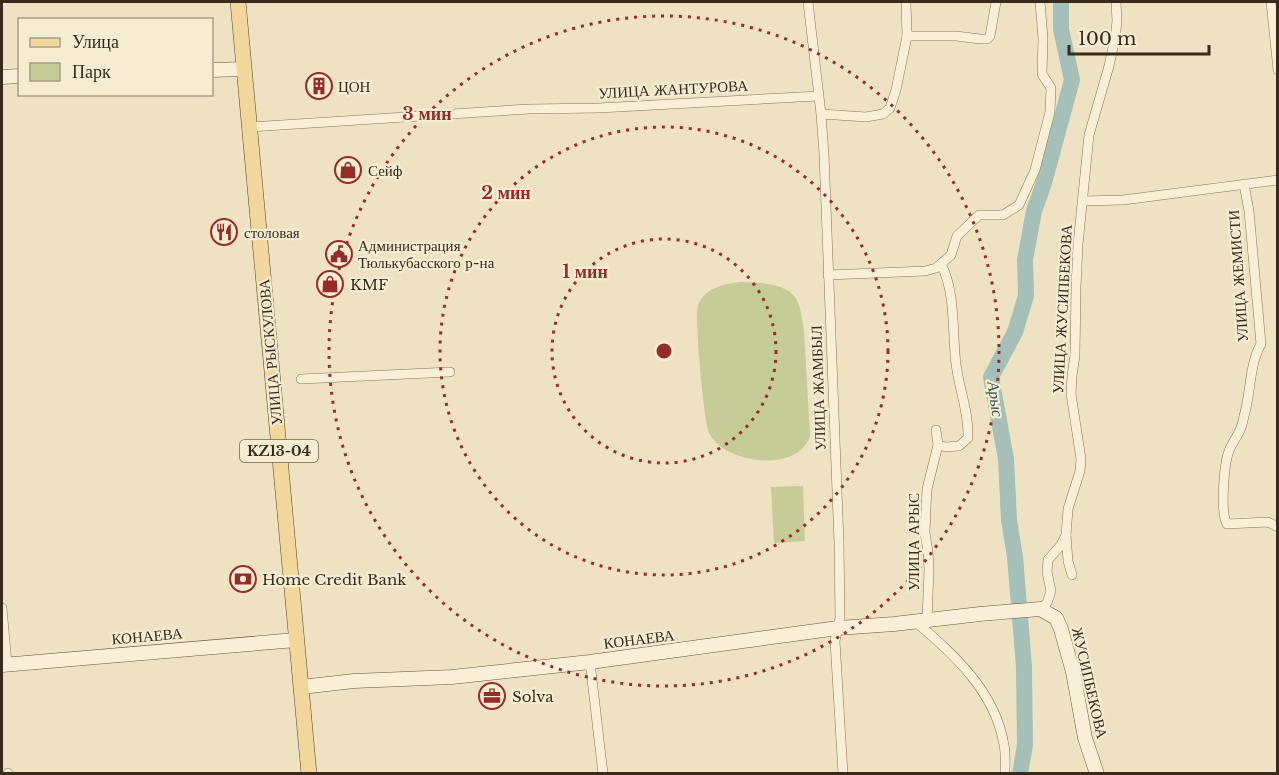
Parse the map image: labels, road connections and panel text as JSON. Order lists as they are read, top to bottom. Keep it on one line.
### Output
{"streets":{"main road":["УЛИЦА РЫСКУЛОВА","KZ13-04"],"street":["УЛИЦА ЖАНТУРОВА","УЛИЦА ЖЕМИСТИ","УЛИЦА ЖУСИПБЕКОВА","УЛИЦА ЖАМБЫЛ","УЛИЦА АРЫС","КОНАЕВА","ЖУСИПБЕКОВА"]},"crossings":[["УЛИЦА ЖАНТУРОВА","УЛИЦА РЫСКУЛОВА"],["УЛИЦА ЖАНТУРОВА","УЛИЦА ЖАМБЫЛ"],["УЛИЦА ЖУСИПБЕКОВА","КОНАЕВА"],["УЛИЦА ЖУСИПБЕКОВА","ЖУСИПБЕКОВА"],["УЛИЦА РЫСКУЛОВА","КОНАЕВА"],["УЛИЦА ЖАМБЫЛ","КОНАЕВА"],["УЛИЦА АРЫС","КОНАЕВА"],["КОНАЕВА","ЖУСИПБЕКОВА"]],"water":["Арыс"],"places":{"building":["ЦОН"],"shop":["Сейф","KMF"],"restaurant":["столовая"],"public building":["Администрация Тюлькубасского р-на"],"bank":["Home Credit Bank"],"office":["Solva"]},"legend":["Улица","Парк"],"scale_bar":"100 m","rings":["3 мин","2 мин","1 мин"]}
